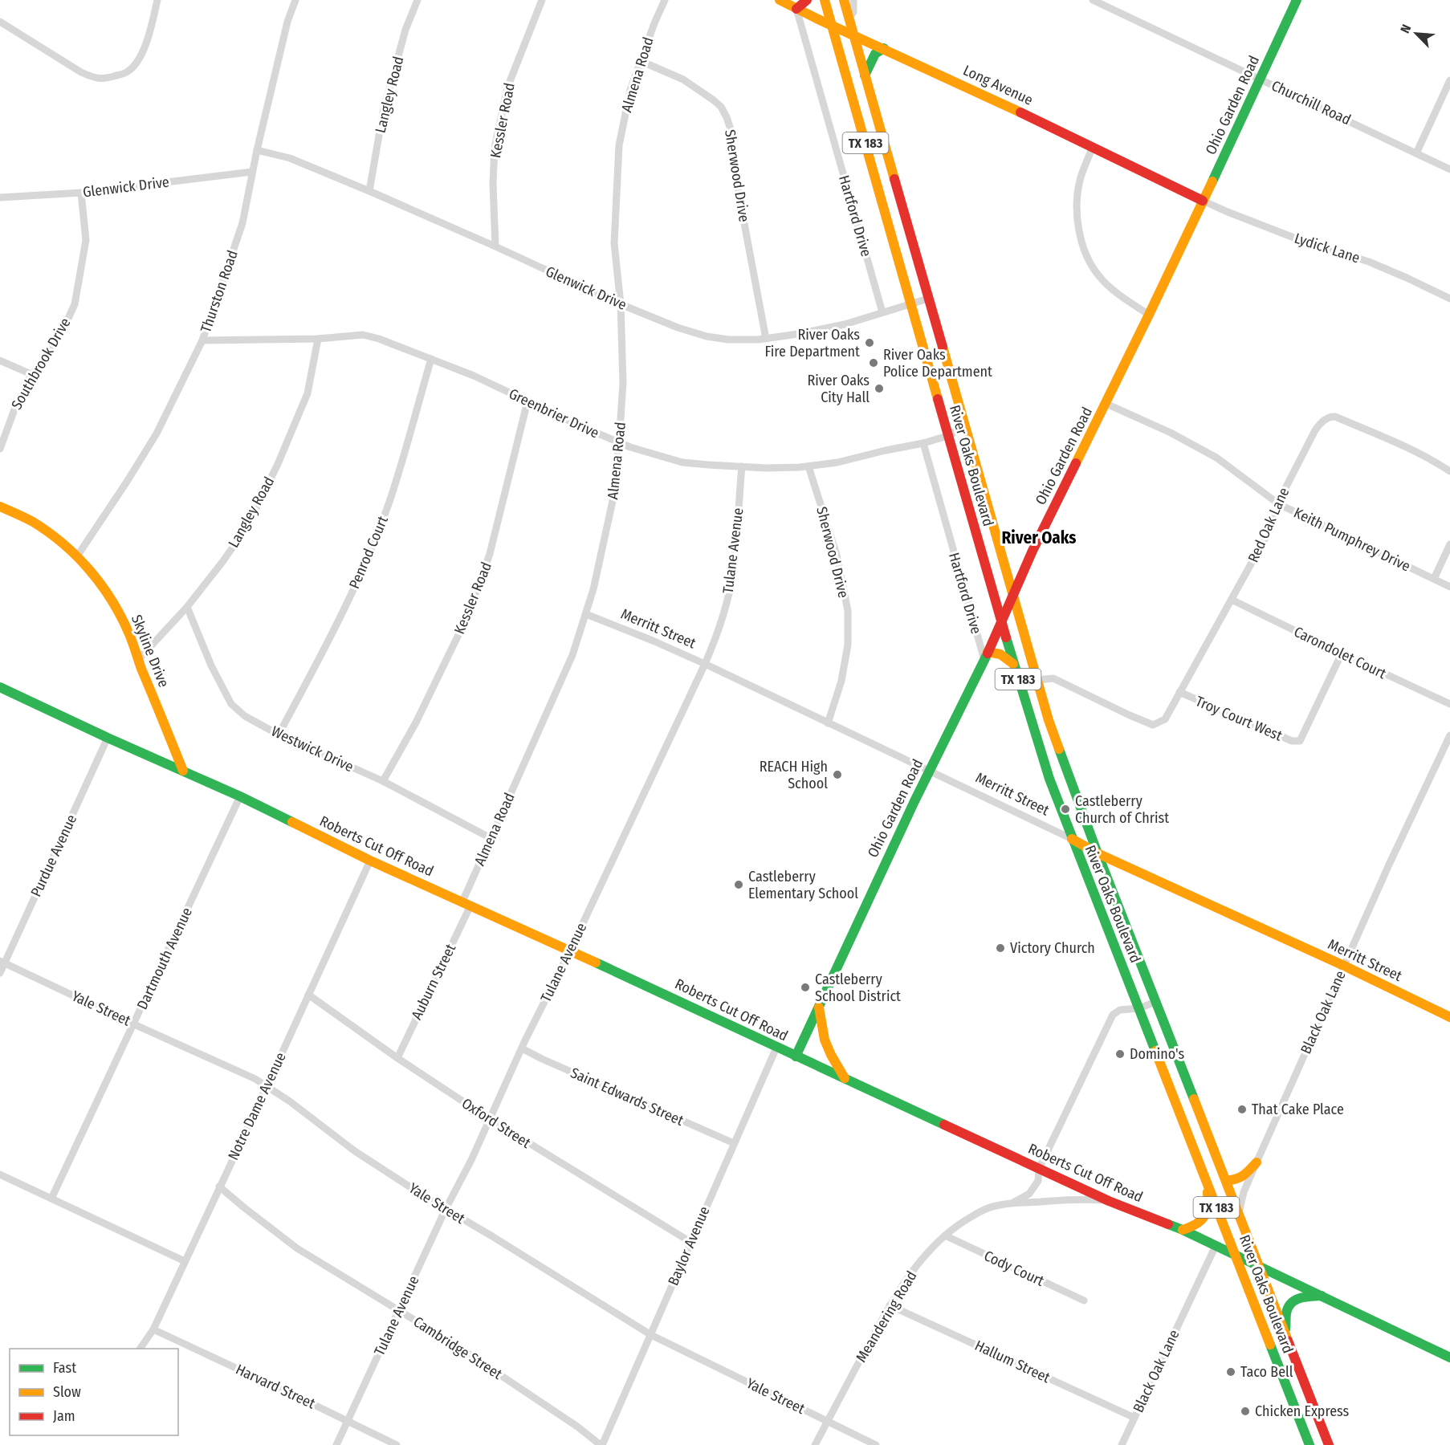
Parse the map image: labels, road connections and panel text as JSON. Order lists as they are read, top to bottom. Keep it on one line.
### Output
{"streets":{"street":["Almena Road","Long Avenue","Langley Road","Churchill Road","Ohio Garden Road","Kessler Road","TX 183","Sherwood Drive","Glenwick Drive","Hartford Drive","Lydick Lane","Thurston Road","Southbrook Drive","Greenbrier Drive","River Oaks Boulevard","Red Oak Lane","Keith Pumphrey Drive","Tulane Avenue","Penrod Court","Merritt Street","Skyline Drive","Carondolet Court","Troy Court West","Westwick Drive","Roberts Cut Off Road","Purdue Avenue","Dartmouth Avenue","Auburn Street","Yale Street","Black Oak Lane","Saint Edwards Street","Notre Dame Avenue","Oxford Street","Baylor Avenue","Cody Court","Meandering Road","Cambridge Street","Hallum Street","Harvard Street"]},"crossings":[["Almena Road","Sherwood Drive"],["Almena Road","Glenwick Drive"],["Almena Road","Greenbrier Drive"],["Almena Road","Merritt Street"],["Almena Road","Westwick Drive"],["Almena Road","Roberts Cut Off Road"],["Almena Road","Auburn Street"],["Long Avenue","Ohio Garden Road"],["Long Avenue","Hartford Drive"],["Long Avenue","Lydick Lane"],["Long Avenue","River Oaks Boulevard"],["Langley Road","Glenwick Drive"],["Langley Road","Greenbrier Drive"],["Langley Road","Skyline Drive"],["Langley Road","Westwick Drive"],["Churchill Road","Ohio Garden Road"],["Ohio Garden Road","Hartford Drive"],["Ohio Garden Road","Lydick Lane"],["Ohio Garden Road","River Oaks Boulevard"],["Ohio Garden Road","Keith Pumphrey Drive"],["Ohio Garden Road","Merritt Street"],["Ohio Garden Road","Roberts Cut Off Road"],["Kessler Road","Glenwick Drive"],["Kessler Road","Greenbrier Drive"],["Kessler Road","Westwick Drive"],["Sherwood Drive","Glenwick Drive"],["Sherwood Drive","Greenbrier Drive"],["Sherwood Drive","Merritt Street"],["Glenwick Drive","Hartford Drive"],["Glenwick Drive","Thurston Road"],["Glenwick Drive","Southbrook Drive"],["Glenwick Drive","River Oaks Boulevard"],["Hartford Drive","Greenbrier Drive"],["Thurston Road","Greenbrier Drive"],["Thurston Road","Skyline Drive"],["Greenbrier Drive","River Oaks Boulevard"],["Greenbrier Drive","Tulane Avenue"],["Greenbrier Drive","Penrod Court"],["River Oaks Boulevard","Red Oak Lane"],["River Oaks Boulevard","Merritt Street"],["River Oaks Boulevard","Roberts Cut Off Road"],["River Oaks Boulevard","Black Oak Lane"],["River Oaks Boulevard","Meandering Road"],["Red Oak Lane","Keith Pumphrey Drive"],["Red Oak Lane","Carondolet Court"],["Red Oak Lane","Troy Court West"],["Tulane Avenue","Merritt Street"],["Tulane Avenue","Roberts Cut Off Road"],["Tulane Avenue","Yale Street"],["Tulane Avenue","Saint Edwards Street"],["Tulane Avenue","Oxford Street"],["Tulane Avenue","Cambridge Street"],["Tulane Avenue","Harvard Street"],["Penrod Court","Westwick Drive"],["Merritt Street","Black Oak Lane"],["Skyline Drive","Roberts Cut Off Road"],["Carondolet Court","Troy Court West"],["Roberts Cut Off Road","Purdue Avenue"],["Roberts Cut Off Road","Dartmouth Avenue"],["Roberts Cut Off Road","Auburn Street"],["Roberts Cut Off Road","Black Oak Lane"],["Roberts Cut Off Road","Notre Dame Avenue"],["Roberts Cut Off Road","Baylor Avenue"],["Roberts Cut Off Road","Meandering Road"],["Purdue Avenue","Yale Street"],["Dartmouth Avenue","Yale Street"],["Auburn Street","Oxford Street"],["Yale Street","Notre Dame Avenue"],["Yale Street","Baylor Avenue"],["Yale Street","Meandering Road"],["Black Oak Lane","Hallum Street"],["Saint Edwards Street","Baylor Avenue"],["Notre Dame Avenue","Oxford Street"],["Notre Dame Avenue","Cambridge Street"],["Notre Dame Avenue","Harvard Street"],["Oxford Street","Baylor Avenue"],["Baylor Avenue","Cambridge Street"],["Cody Court","Meandering Road"],["Meandering Road","Hallum Street"]],"districts":["River Oaks"],"places":["River Oaks Fire Department","River Oaks Police Department","River Oaks City Hall","REACH High School","Castleberry Church of Christ","Castleberry Elementary School","Victory Church","Castleberry School District","Domino's","That Cake Place","Taco Bell","Chicken Express"],"legend":["Fast","Slow","Jam"],"north":"top left"}
